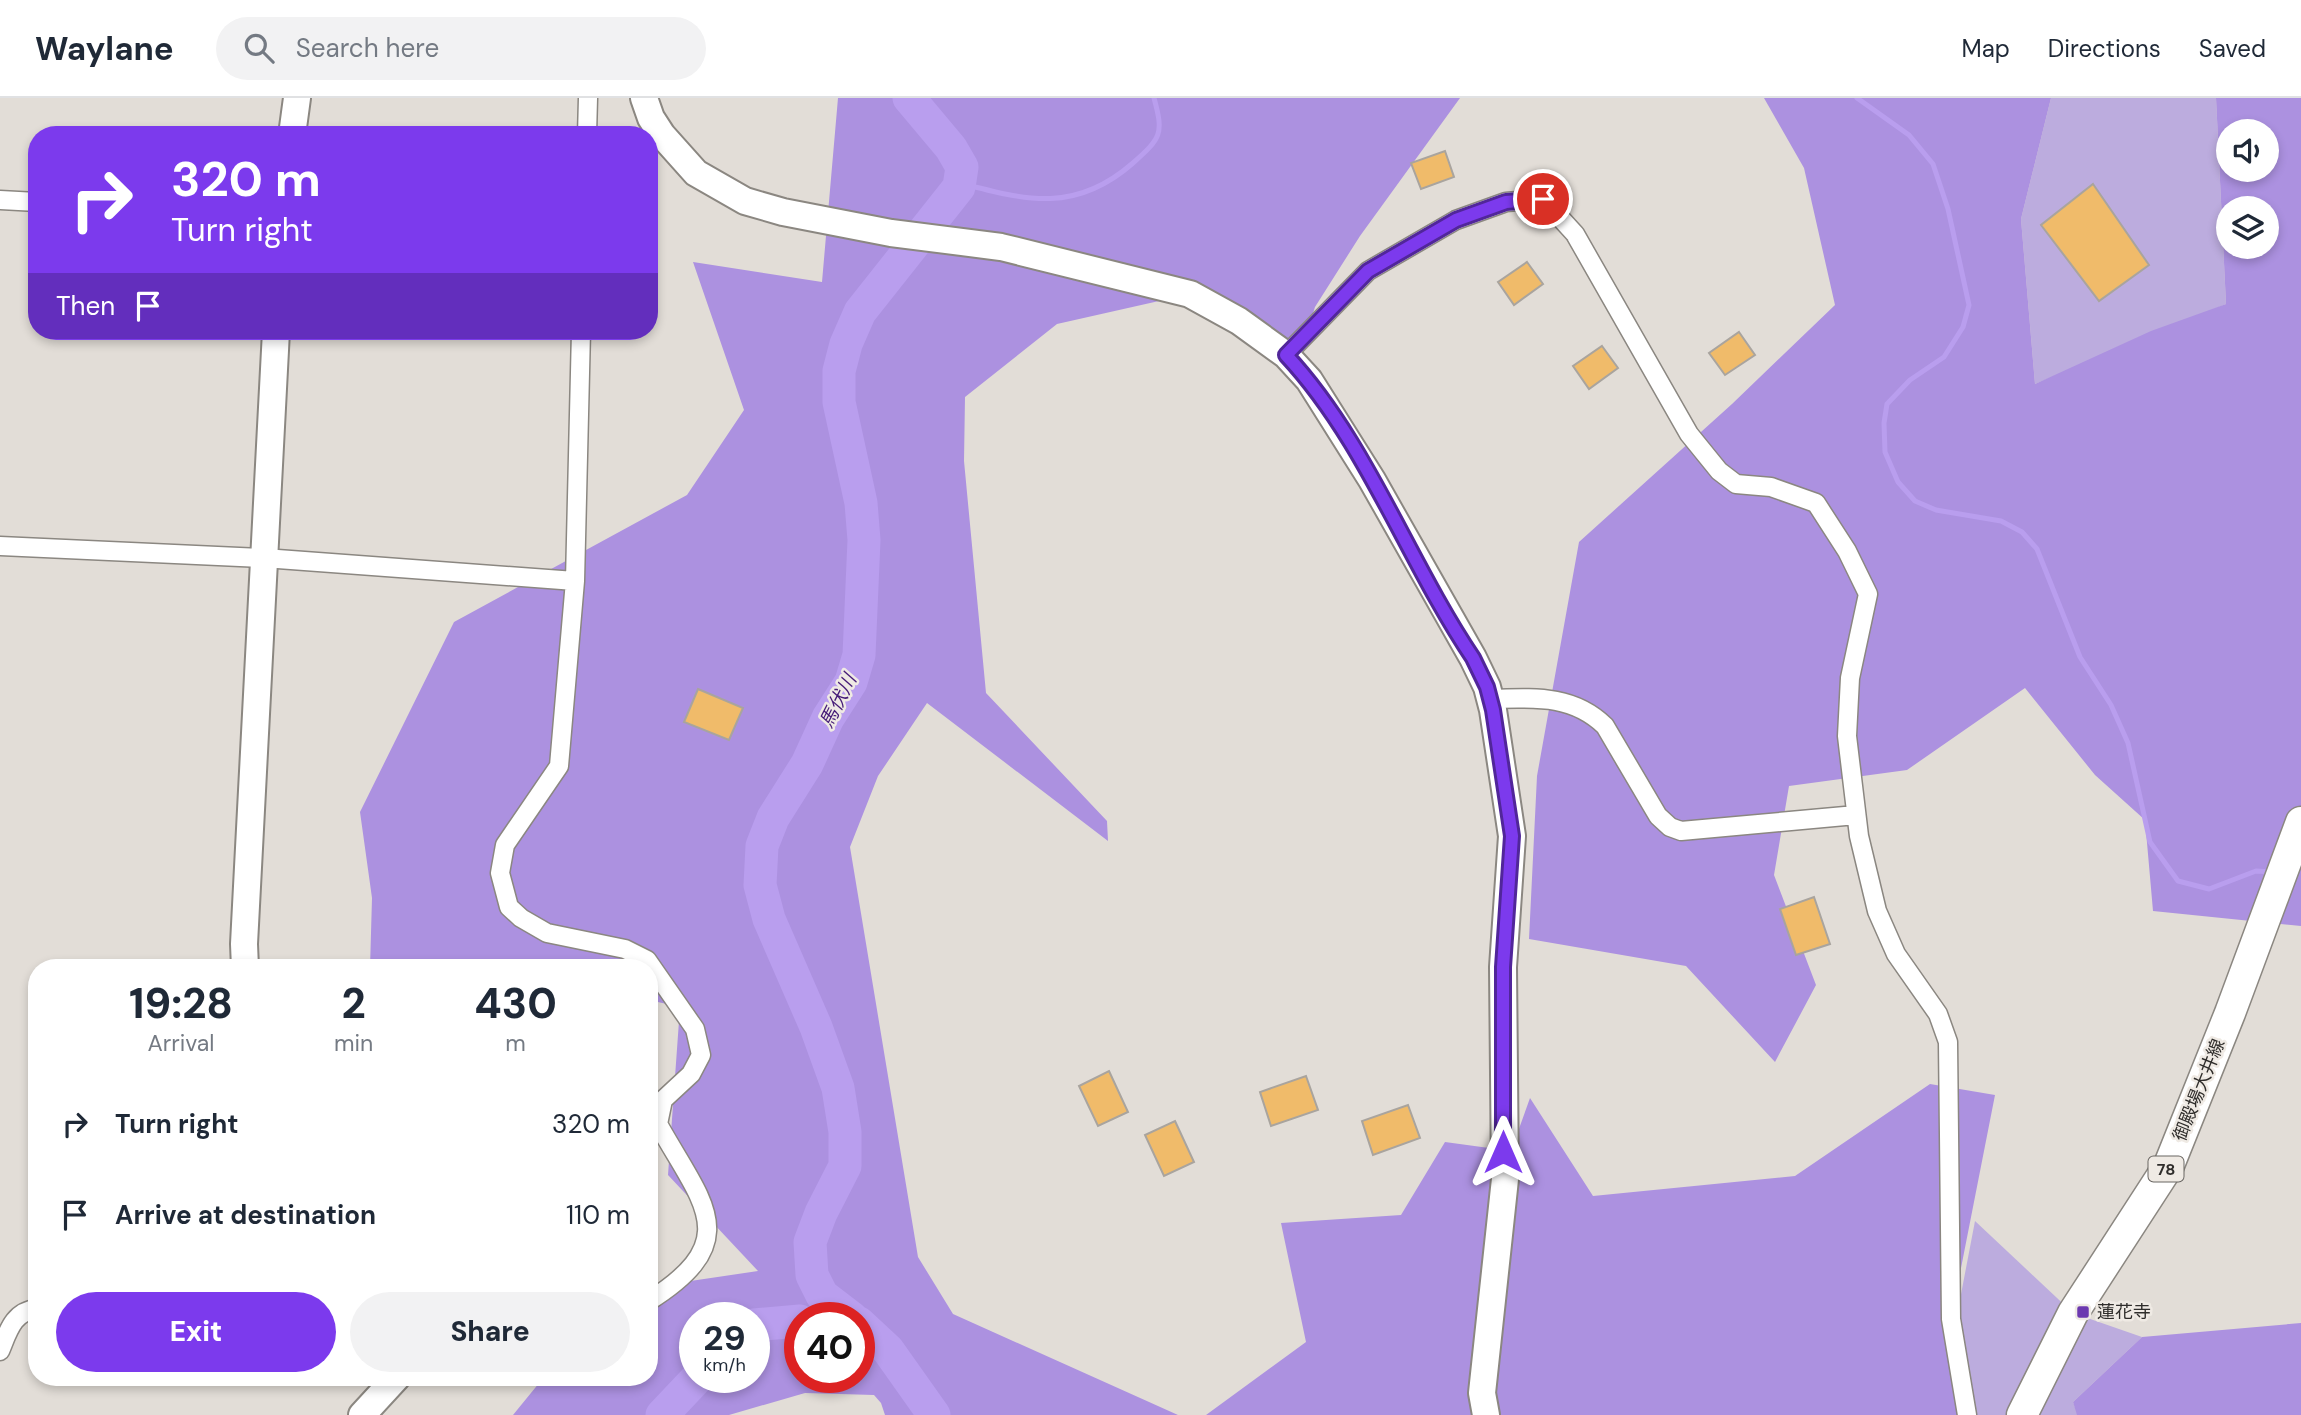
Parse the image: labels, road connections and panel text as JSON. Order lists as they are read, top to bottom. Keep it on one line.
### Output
{"streets":{"main road":["御殿場大井線","78"]},"water":["馬伏川"],"places":{"transit":["蓮花寺"]},"page":{"header":"Waylane","search":"Search here","nav":["Map","Directions","Saved"],"turn":["320 m","Turn right"],"then":"Then","eta":["19:28","Arrival","2","min","430","m"],"list":[{"name":"Turn right","value":"320 m"},{"name":"Arrive at destination","value":"110 m"}],"buttons":["Exit","Share"],"speed":"29 km/h","limit":"40"}}
